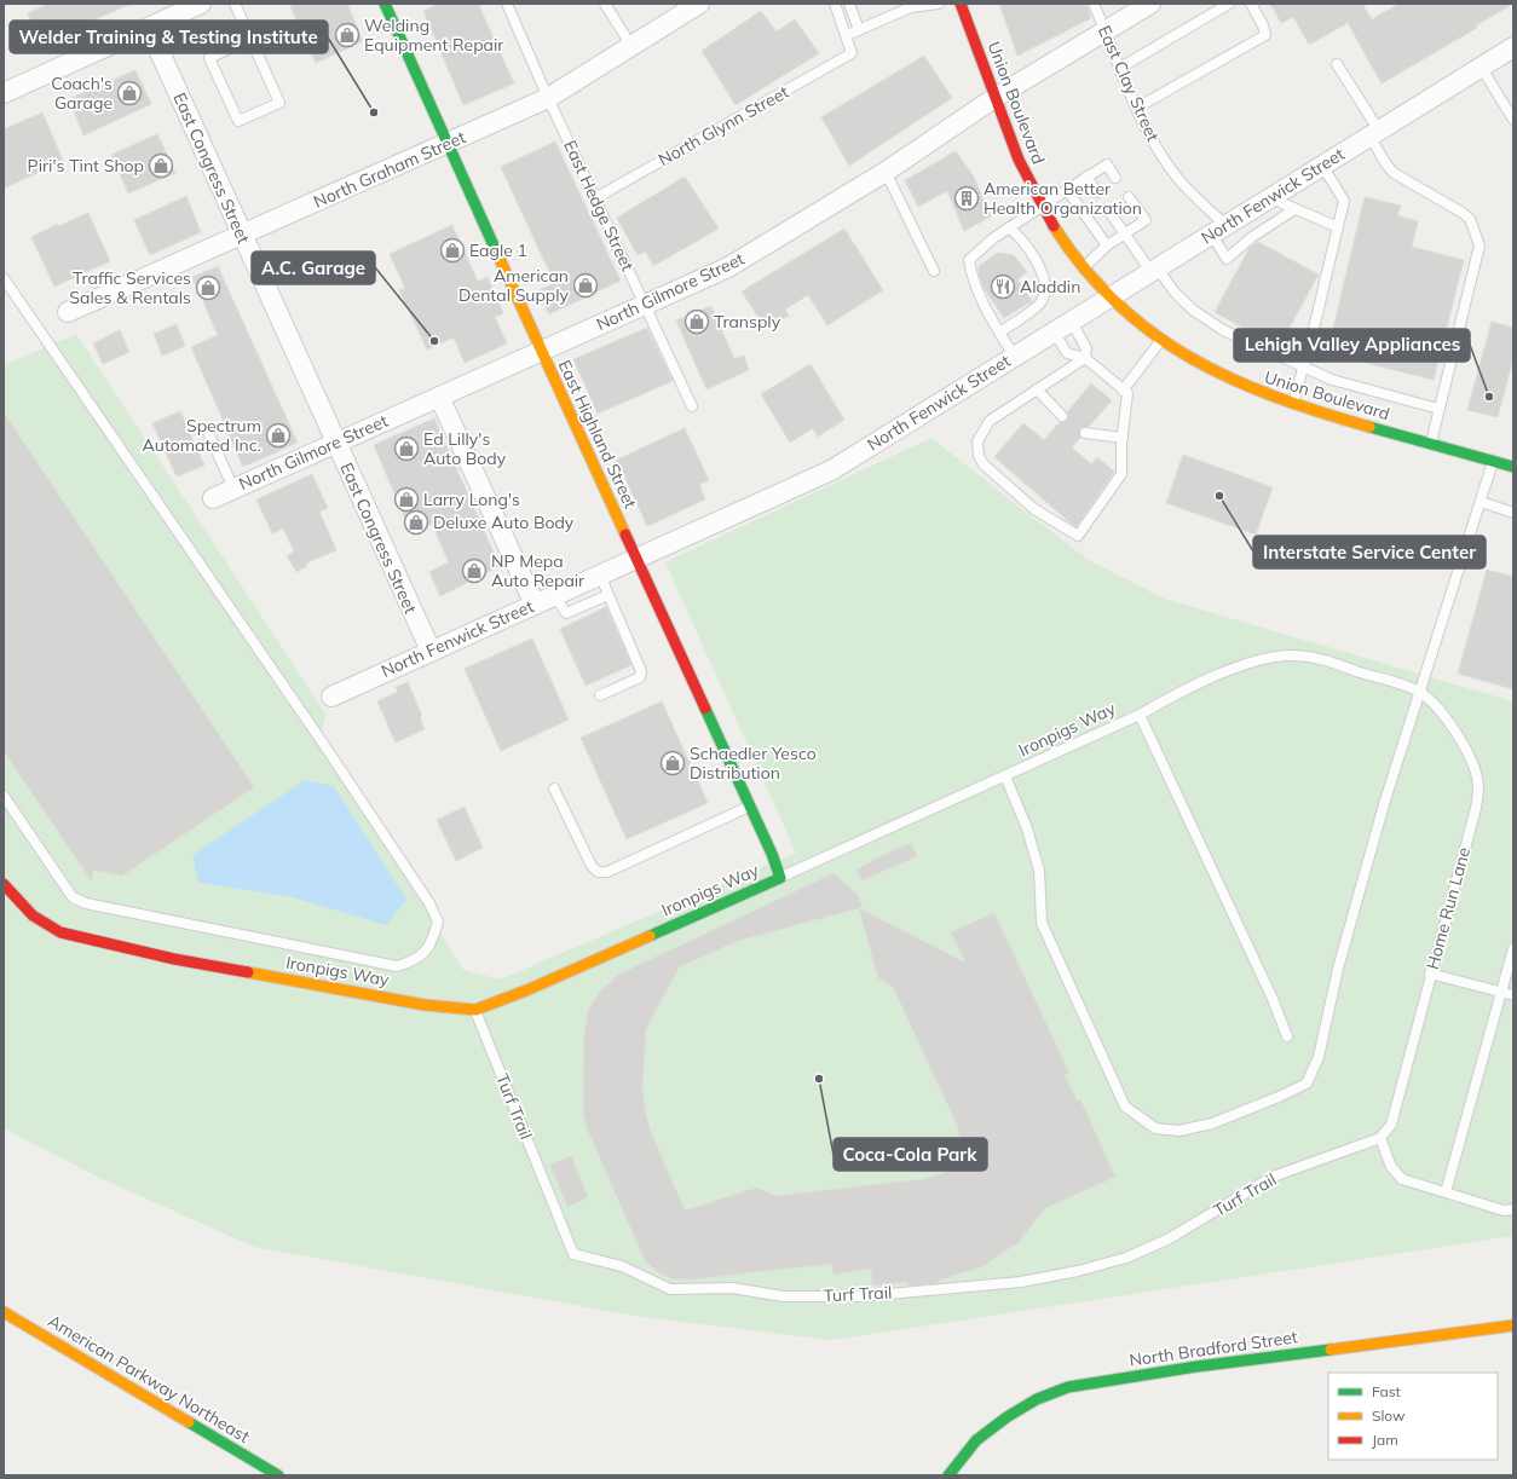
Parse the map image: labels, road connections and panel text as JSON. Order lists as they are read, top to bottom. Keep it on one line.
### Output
{"streets":{"street":["Union Boulevard","East Congress Street","North Graham Street","North Fenwick Street","North Gilmore Street","East Highland Street","Ironpigs Way","North Bradford Street","American Parkway Northeast"],"lane":["East Clay Street","North Glynn Street","East Hedge Street","Home Run Lane","Turf Trail"]},"crossings":[["East Clay Street","North Fenwick Street"],["East Clay Street","North Gilmore Street"],["Union Boulevard","North Fenwick Street"],["Union Boulevard","North Gilmore Street"],["North Glynn Street","East Hedge Street"],["East Congress Street","North Graham Street"],["East Congress Street","North Fenwick Street"],["East Congress Street","North Gilmore Street"],["North Graham Street","East Hedge Street"],["North Graham Street","East Highland Street"],["North Fenwick Street","East Highland Street"],["East Hedge Street","North Gilmore Street"],["North Gilmore Street","East Highland Street"],["East Highland Street","Ironpigs Way"],["Ironpigs Way","Home Run Lane"],["Ironpigs Way","Turf Trail"],["Home Run Lane","Turf Trail"]],"places":{"shop":["Welding Equipment Repair","Coach's Garage","Piri's Tint Shop","Eagle 1","American Dental Supply","Traffic Services Sales & Rentals","Transply","Spectrum Automated Inc.","Ed Lilly's Auto Body","Larry Long's","Deluxe Auto Body","NP Mepa Auto Repair","Schaedler Yesco Distribution"],"other":["Welder Training & Testing Institute","A.C. Garage","Lehigh Valley Appliances","Interstate Service Center","Coca-Cola Park"],"building":["American Better Health Organization"],"restaurant":["Aladdin"]},"legend":["Fast","Slow","Jam"]}
